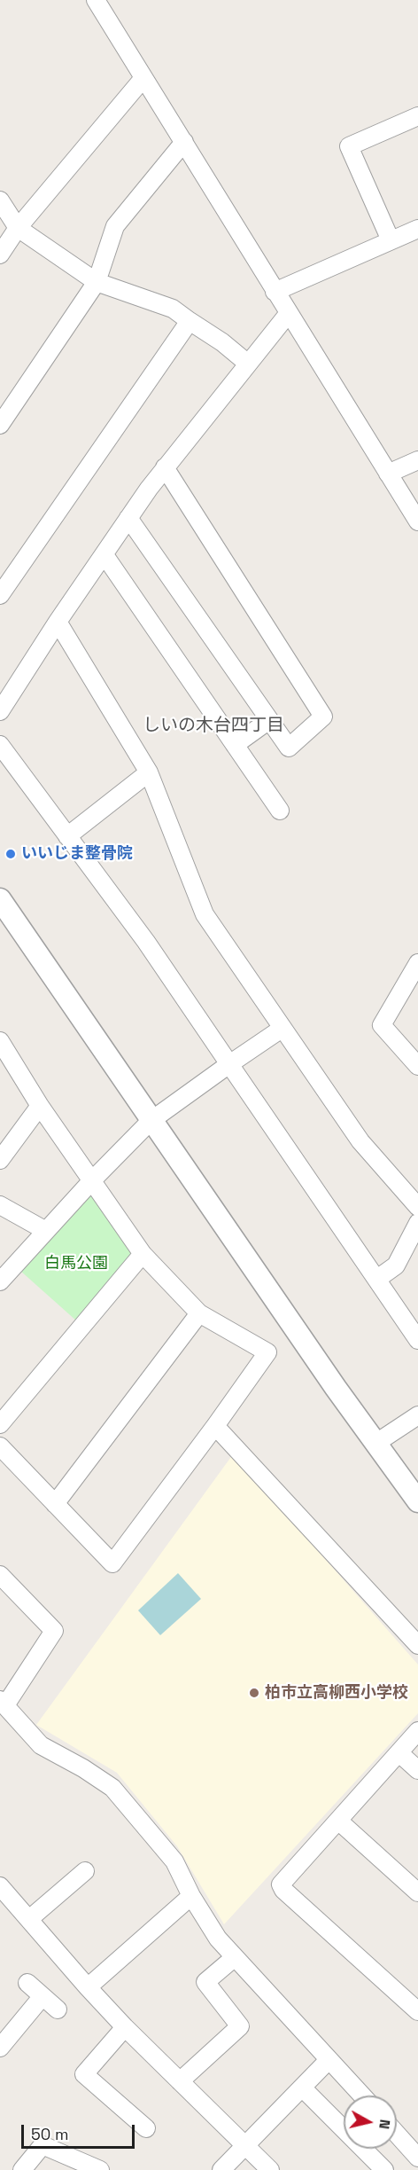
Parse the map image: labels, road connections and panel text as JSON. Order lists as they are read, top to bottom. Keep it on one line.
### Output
{"districts":["しいの木台四丁目"],"parks":["白馬公園"],"places":["いいじま整骨院","柏市立高柳西小学校"],"scale_bar":"50 m","north":"right"}
